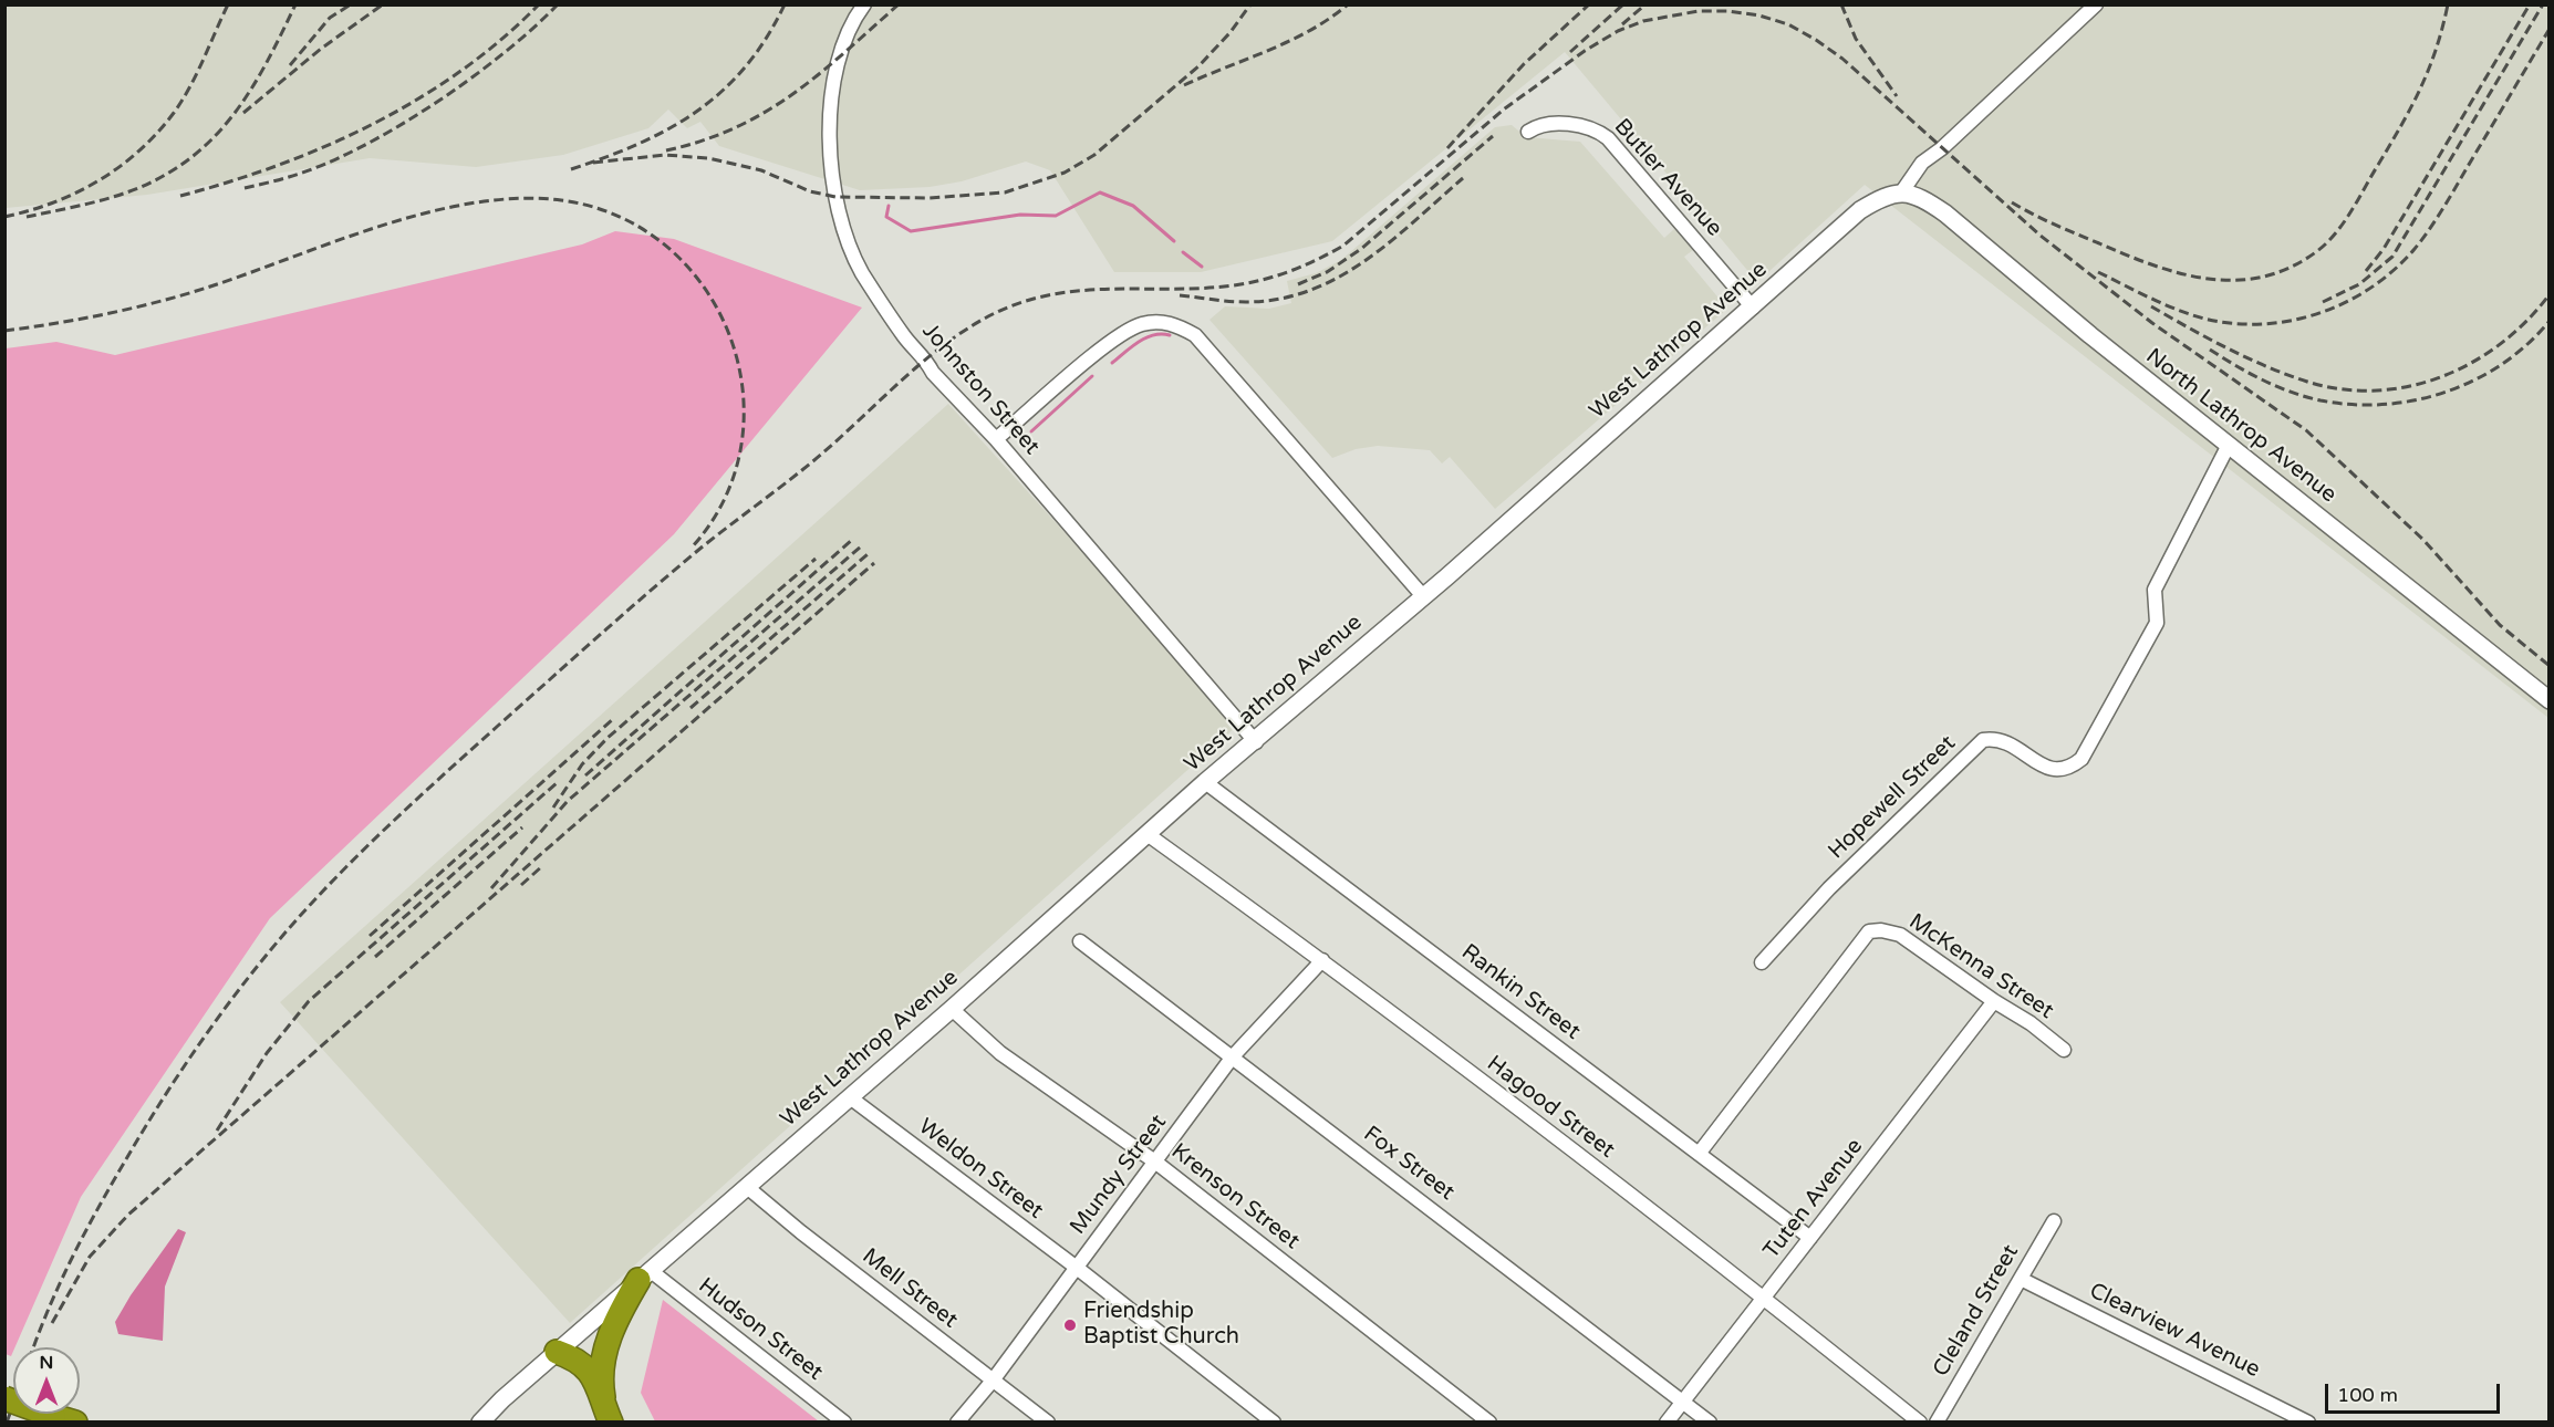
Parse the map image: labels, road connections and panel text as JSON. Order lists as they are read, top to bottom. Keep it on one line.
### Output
{"streets":{"street":["Butler Avenue","West Lathrop Avenue","Johnston Street","North Lathrop Avenue","Hopewell Street","McKenna Street","Rankin Street","Hagood Street","Fox Street","Weldon Street","Mundy Street","Krenson Street","Tuten Avenue","Mell Street","Cleland Street","Hudson Street","Clearview Avenue"]},"crossings":[["Butler Avenue","West Lathrop Avenue"],["West Lathrop Avenue","Johnston Street"],["West Lathrop Avenue","North Lathrop Avenue"],["West Lathrop Avenue","Rankin Street"],["West Lathrop Avenue","Hagood Street"],["West Lathrop Avenue","Weldon Street"],["West Lathrop Avenue","Krenson Street"],["West Lathrop Avenue","Mell Street"],["West Lathrop Avenue","Hudson Street"],["North Lathrop Avenue","Hopewell Street"],["McKenna Street","Rankin Street"],["McKenna Street","Tuten Avenue"],["Rankin Street","Tuten Avenue"],["Hagood Street","Mundy Street"],["Hagood Street","Tuten Avenue"],["Fox Street","Mundy Street"],["Fox Street","Tuten Avenue"],["Weldon Street","Mundy Street"],["Mundy Street","Krenson Street"],["Mundy Street","Mell Street"],["Cleland Street","Clearview Avenue"]],"places":["Friendship Baptist Church"],"scale_bar":"100 m","north":"top"}
